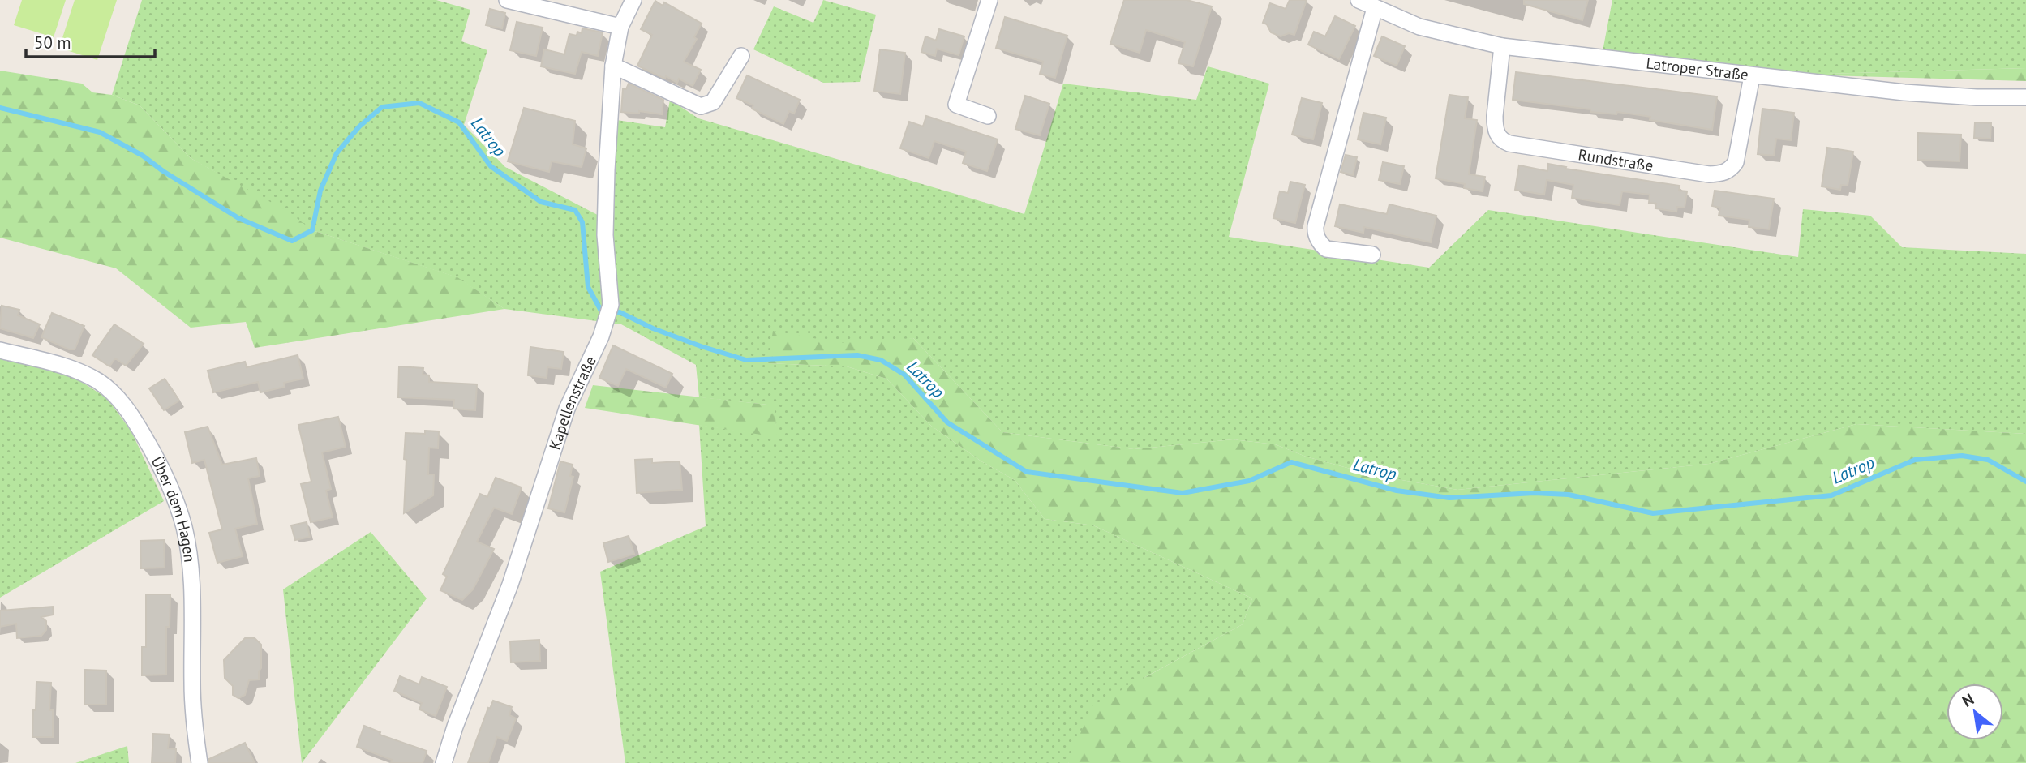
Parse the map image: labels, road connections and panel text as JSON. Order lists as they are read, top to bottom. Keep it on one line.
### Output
{"streets":{"street":["Latroper Straße","Rundstraße","Kapellenstraße","Über dem Hagen"]},"crossings":[["Latroper Straße","Rundstraße"]],"water":["Latrop"],"scale_bar":"50 m","north":"top left"}
